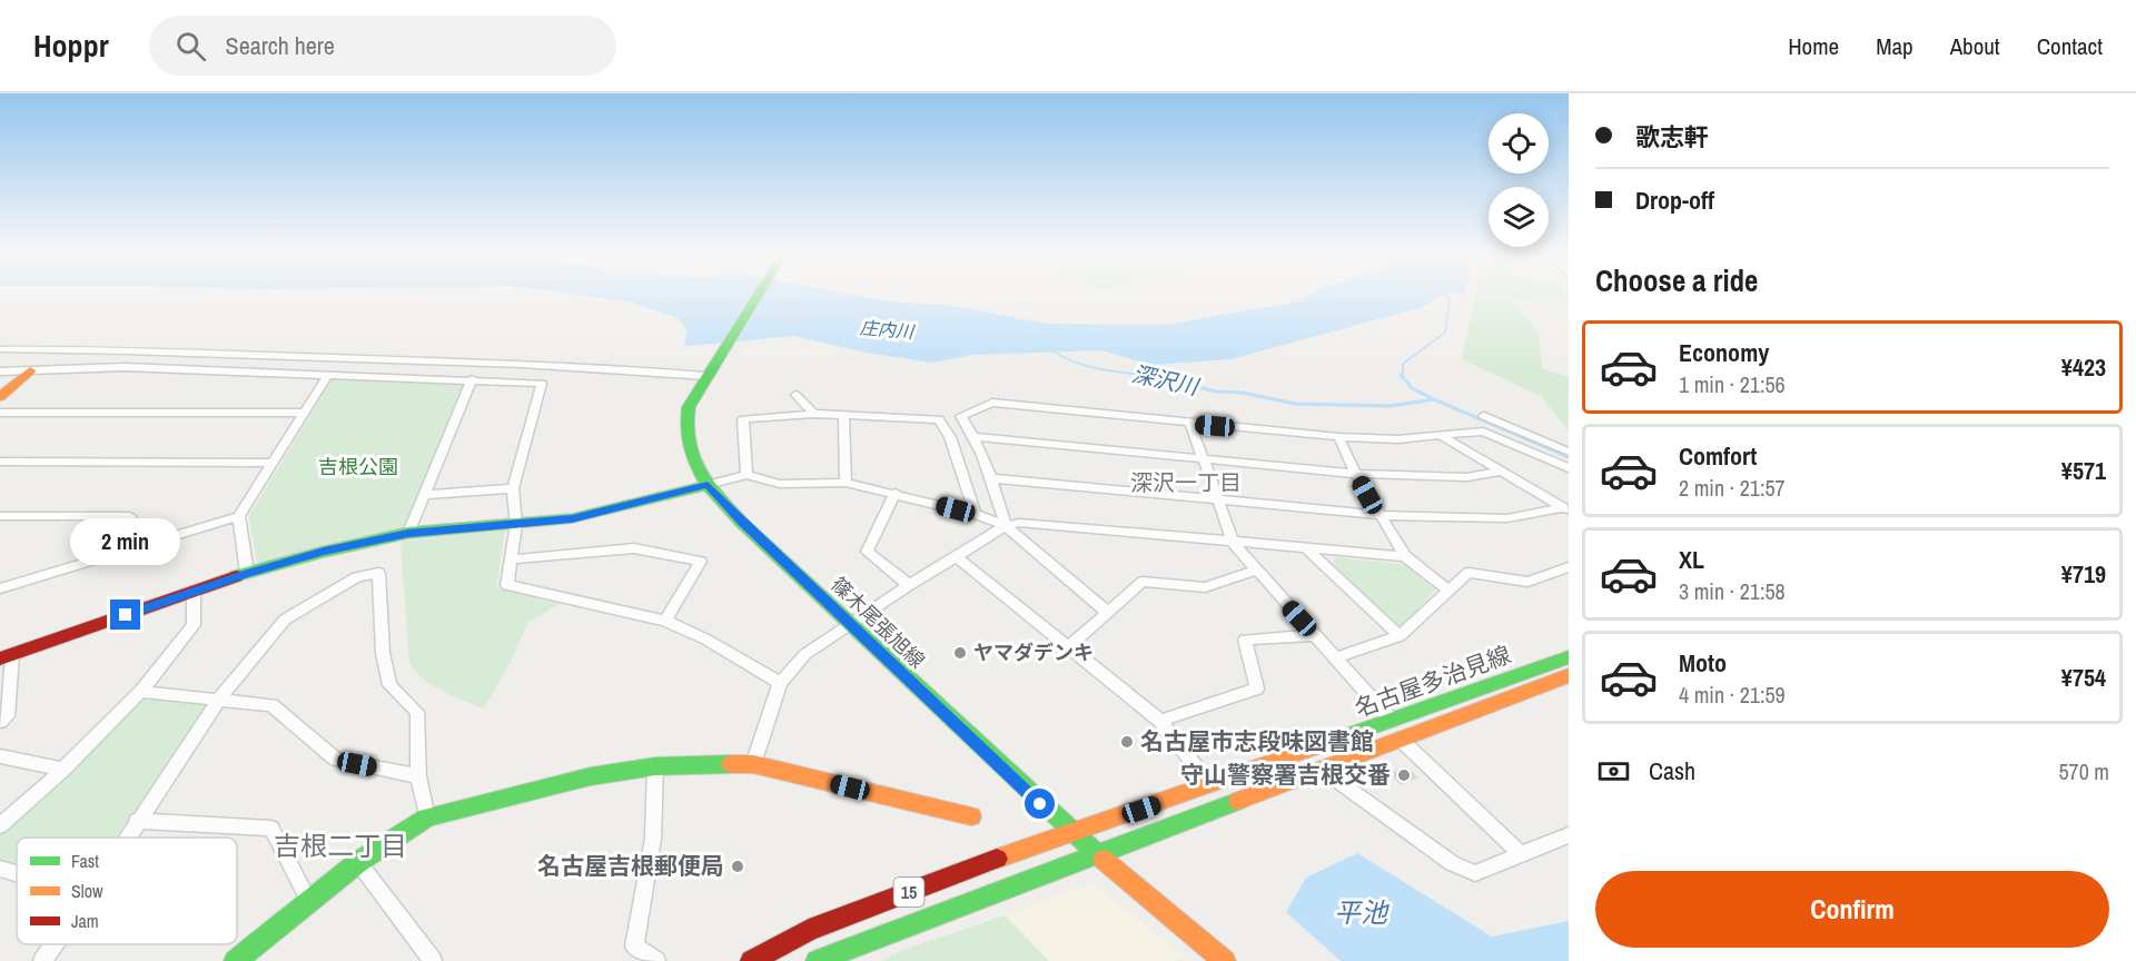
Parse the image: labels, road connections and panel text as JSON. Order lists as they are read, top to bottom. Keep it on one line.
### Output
{"streets":{"main road":["篠木尾張旭線","名古屋多治見線","15"]},"crossings":[["篠木尾張旭線","名古屋多治見線"]],"districts":["深沢一丁目","吉根二丁目"],"water":["庄内川","深沢川","平池"],"parks":["吉根公園"],"places":["ヤマダデンキ","名古屋市志段味図書館","守山警察署吉根交番","名古屋吉根郵便局"],"legend":["Fast","Slow","Jam"],"page":{"header":"Hoppr","search":"Search here","nav":["Home","Map","About","Contact"],"banner":["歌志軒","Drop-off"],"heading":"Choose a ride","list":[{"name":"Economy","note":"1 min · 21:56","value":"¥423"},{"name":"Comfort","note":"2 min · 21:57","value":"¥571"},{"name":"XL","note":"3 min · 21:58","value":"¥719"},{"name":"Moto","note":"4 min · 21:59","value":"¥754"}],"bubble":"2 min","pay":["Cash","570 m"],"buttons":"Confirm"}}
